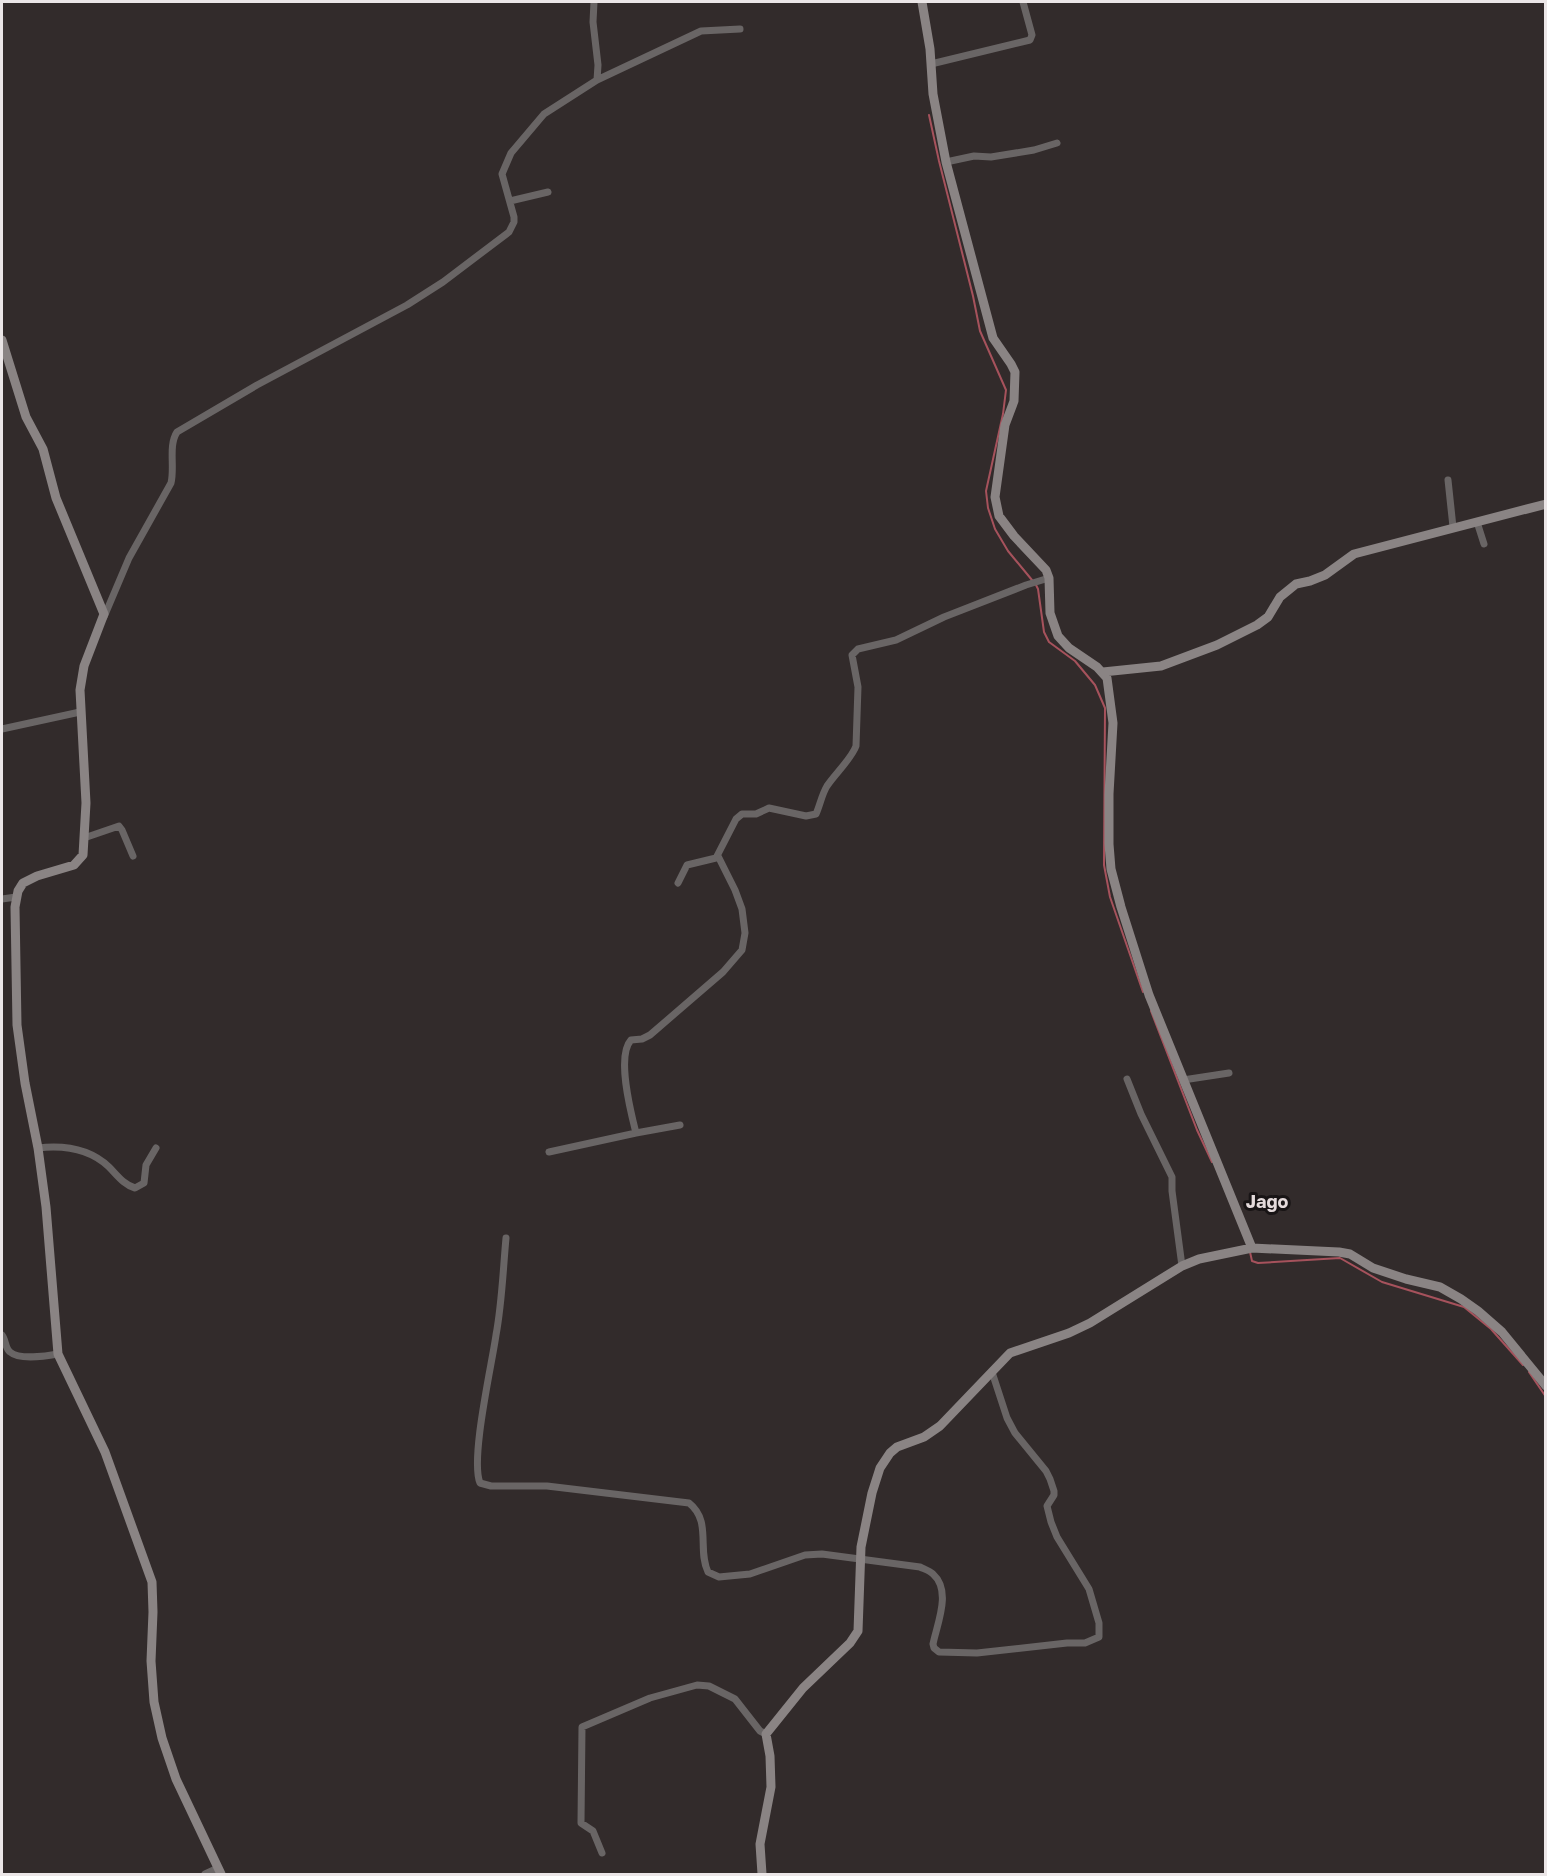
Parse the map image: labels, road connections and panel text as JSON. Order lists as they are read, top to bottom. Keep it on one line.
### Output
{"districts":["Jago"]}
